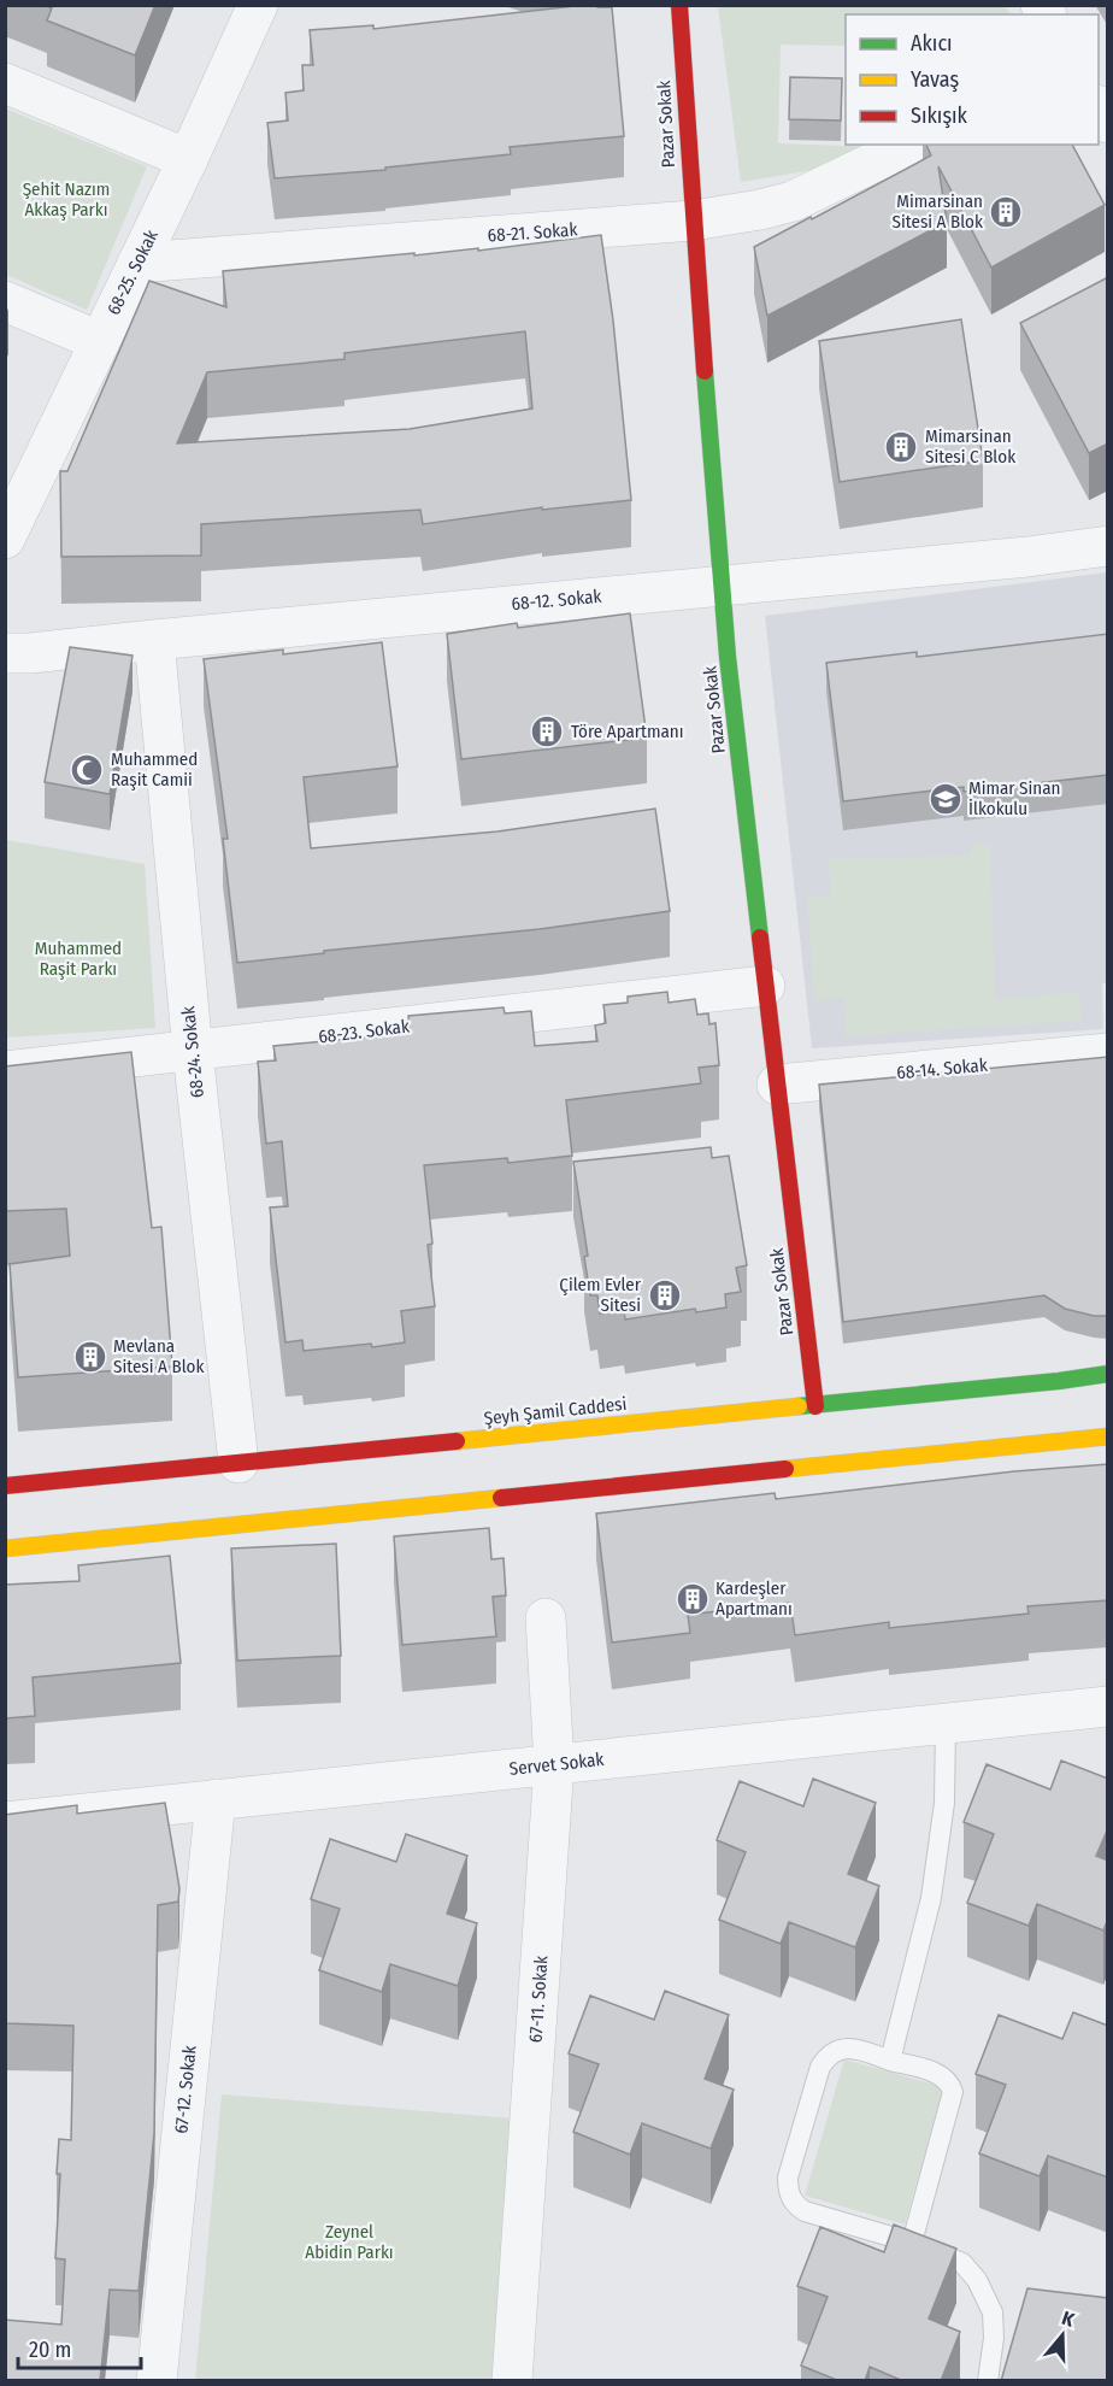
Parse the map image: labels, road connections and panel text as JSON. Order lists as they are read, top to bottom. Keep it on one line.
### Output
{"streets":{"main road":["Pazar Sokak","Şeyh Şamil Caddesi"],"street":["68-21. Sokak","68-25. Sokak","68-12. Sokak","68-23. Sokak","68-24. Sokak","68-14. Sokak","Servet Sokak","67-11. Sokak","67-12. Sokak"]},"crossings":[["Pazar Sokak","68-21. Sokak"],["Pazar Sokak","68-12. Sokak"],["Pazar Sokak","68-23. Sokak"],["Pazar Sokak","68-14. Sokak"],["Pazar Sokak","Şeyh Şamil Caddesi"],["68-21. Sokak","68-25. Sokak"],["68-12. Sokak","68-24. Sokak"],["68-23. Sokak","68-24. Sokak"],["68-24. Sokak","Şeyh Şamil Caddesi"],["Servet Sokak","67-11. Sokak"],["Servet Sokak","67-12. Sokak"]],"parks":["Şehit Nazım Akkaş Parkı","Muhammed Raşit Parkı","Zeynel Abidin Parkı"],"places":{"building":["Mimarsinan Sitesi A Blok","Mimarsinan Sitesi C Blok","Töre Apartmanı","Çilem Evler Sitesi","Mevlana Sitesi A Blok","Kardeşler Apartmanı"],"mosque":["Muhammed Raşit Camii"],"school or university":["Mimar Sinan İlkokulu"]},"legend":["Akıcı","Yavaş","Sıkışık"],"scale_bar":"20 m","north":"top"}
